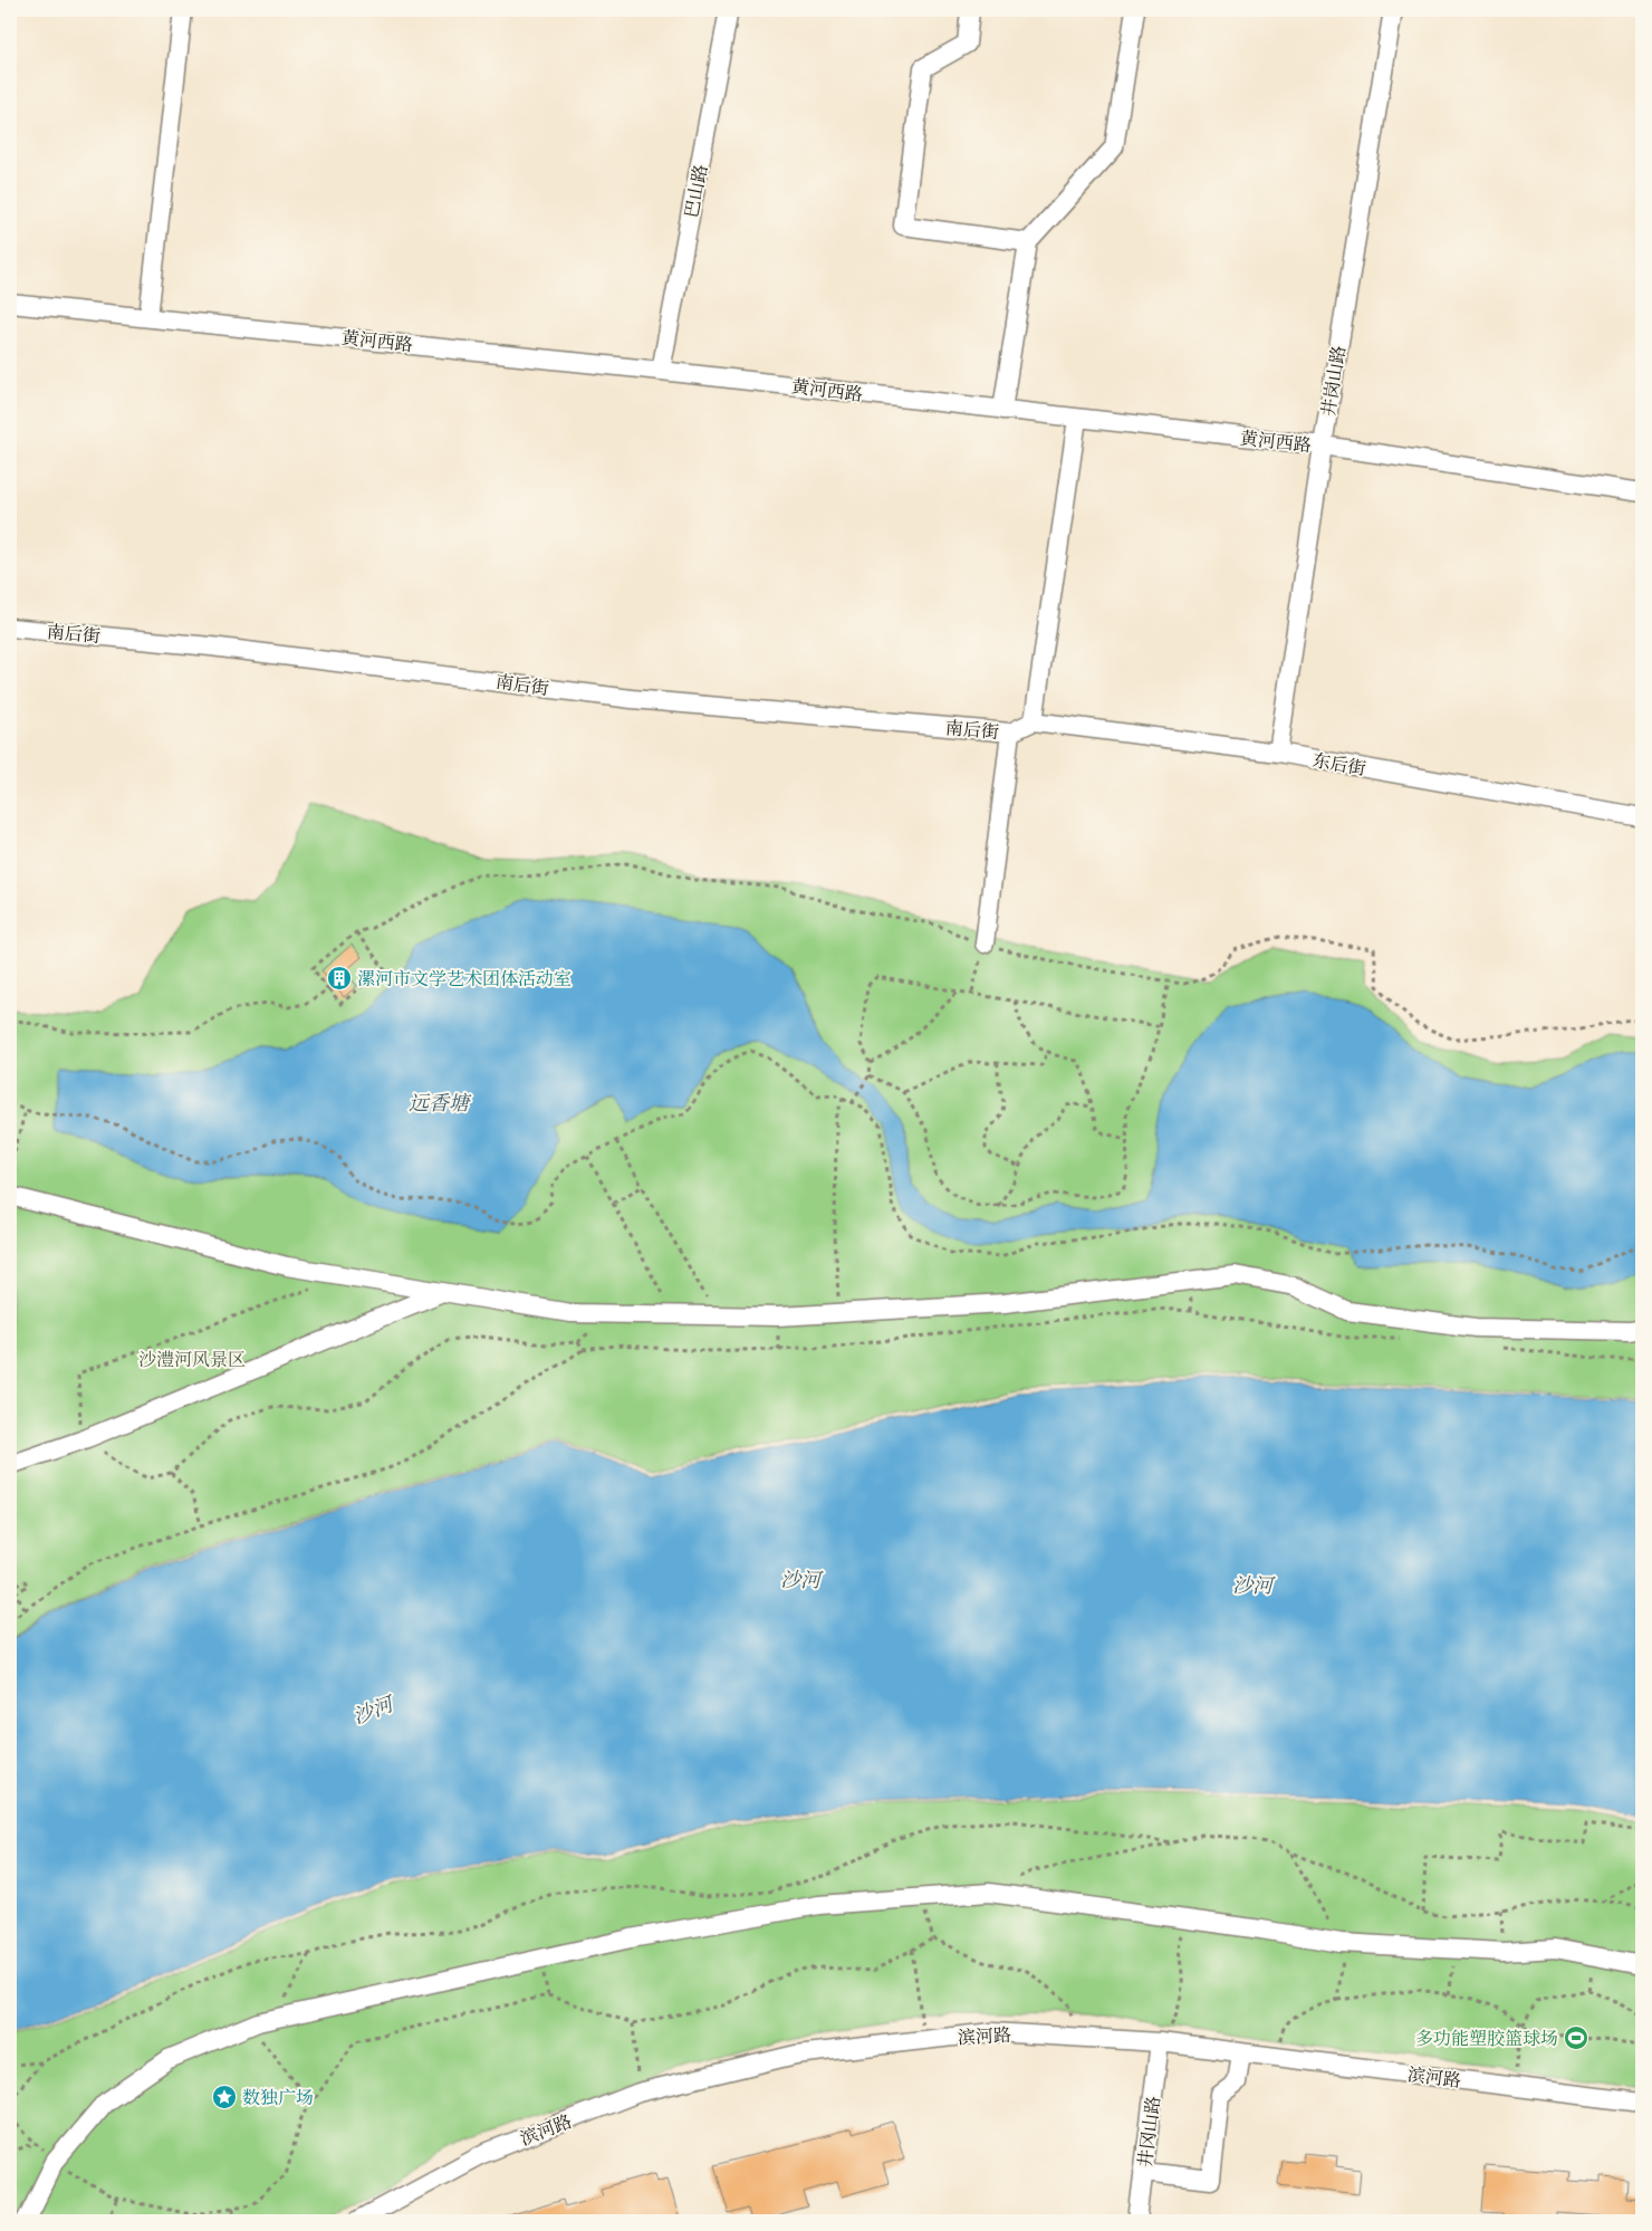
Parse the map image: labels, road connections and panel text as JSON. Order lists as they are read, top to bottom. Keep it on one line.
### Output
{"streets":{"street":["巴山路","黄河西路","井岗山路","南后街","东后街","滨河路","井冈山路"]},"crossings":[["巴山路","黄河西路"],["黄河西路","井岗山路"],["井岗山路","东后街"],["南后街","东后街"],["滨河路","井冈山路"]],"water":["远香塘","沙河"],"parks":["沙澧河风景区"],"places":{"building":["漯河市文学艺术团体活动室"],"sports":["多功能塑胶篮球场"],"place":["数独广场"]}}
